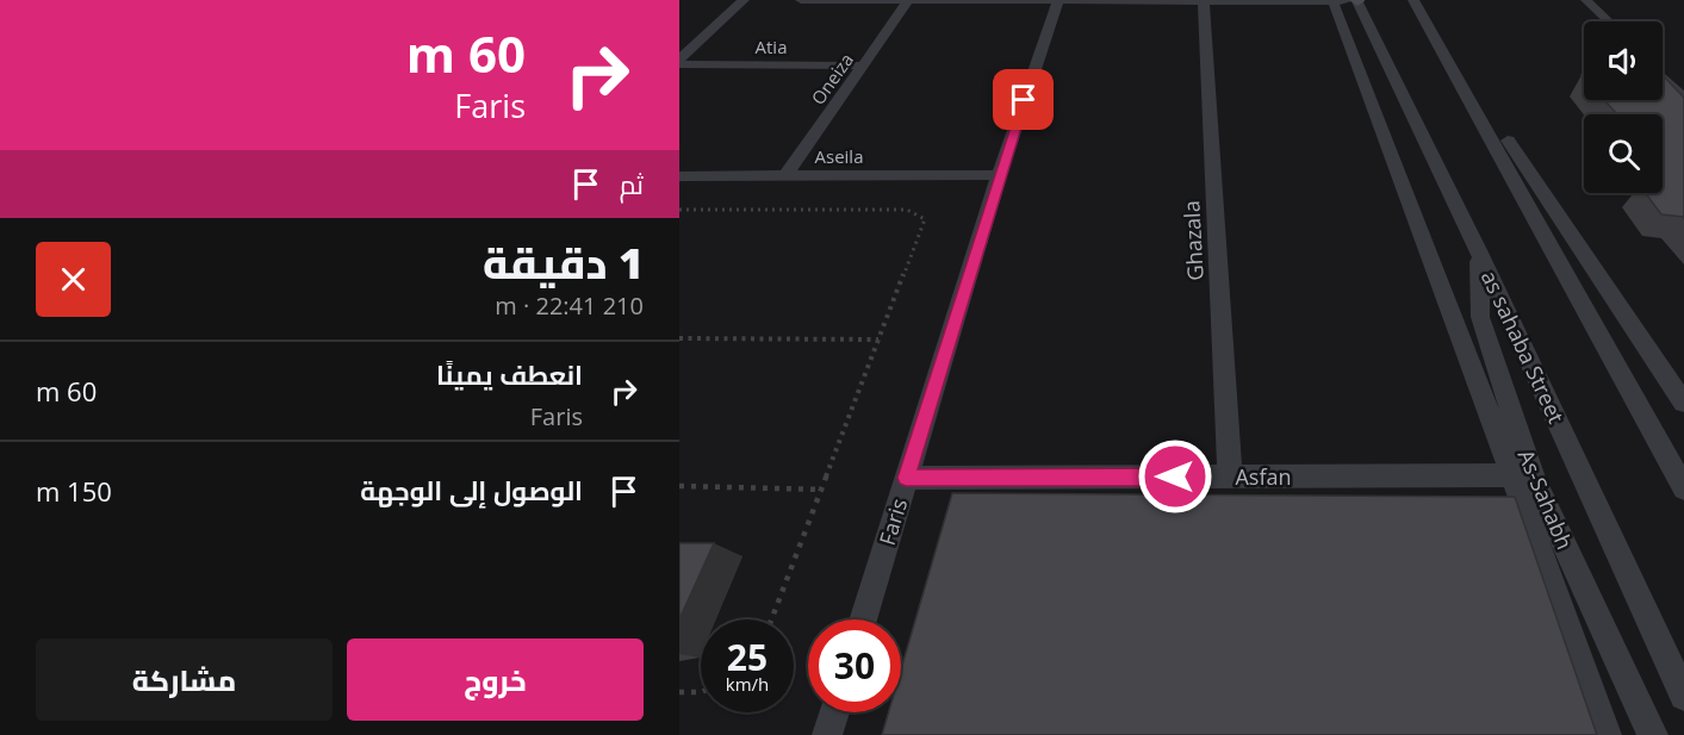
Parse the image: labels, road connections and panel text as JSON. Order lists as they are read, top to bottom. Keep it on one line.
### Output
{"streets":{"street":["Atia","Oneiza","Aseila","Ghazala","as sahaba Street","Asfan","As-Sahabh","Faris"]},"crossings":[["Atia","Oneiza"],["Oneiza","Aseila"],["Aseila","Faris"],["Ghazala","Asfan"],["as sahaba Street","As-Sahabh"],["Asfan","As-Sahabh"],["Asfan","Faris"]],"page":{"turn":["60 m","Faris"],"then":"ثم","heading":["1 دقيقة","210 m · 22:41"],"list":[{"name":"انعطف يمينًا","note":"Faris","value":"60 m"},{"name":"الوصول إلى الوجهة","value":"150 m"}],"speed":"25 km/h","limit":"30","buttons":["خروج","مشاركة"]}}
